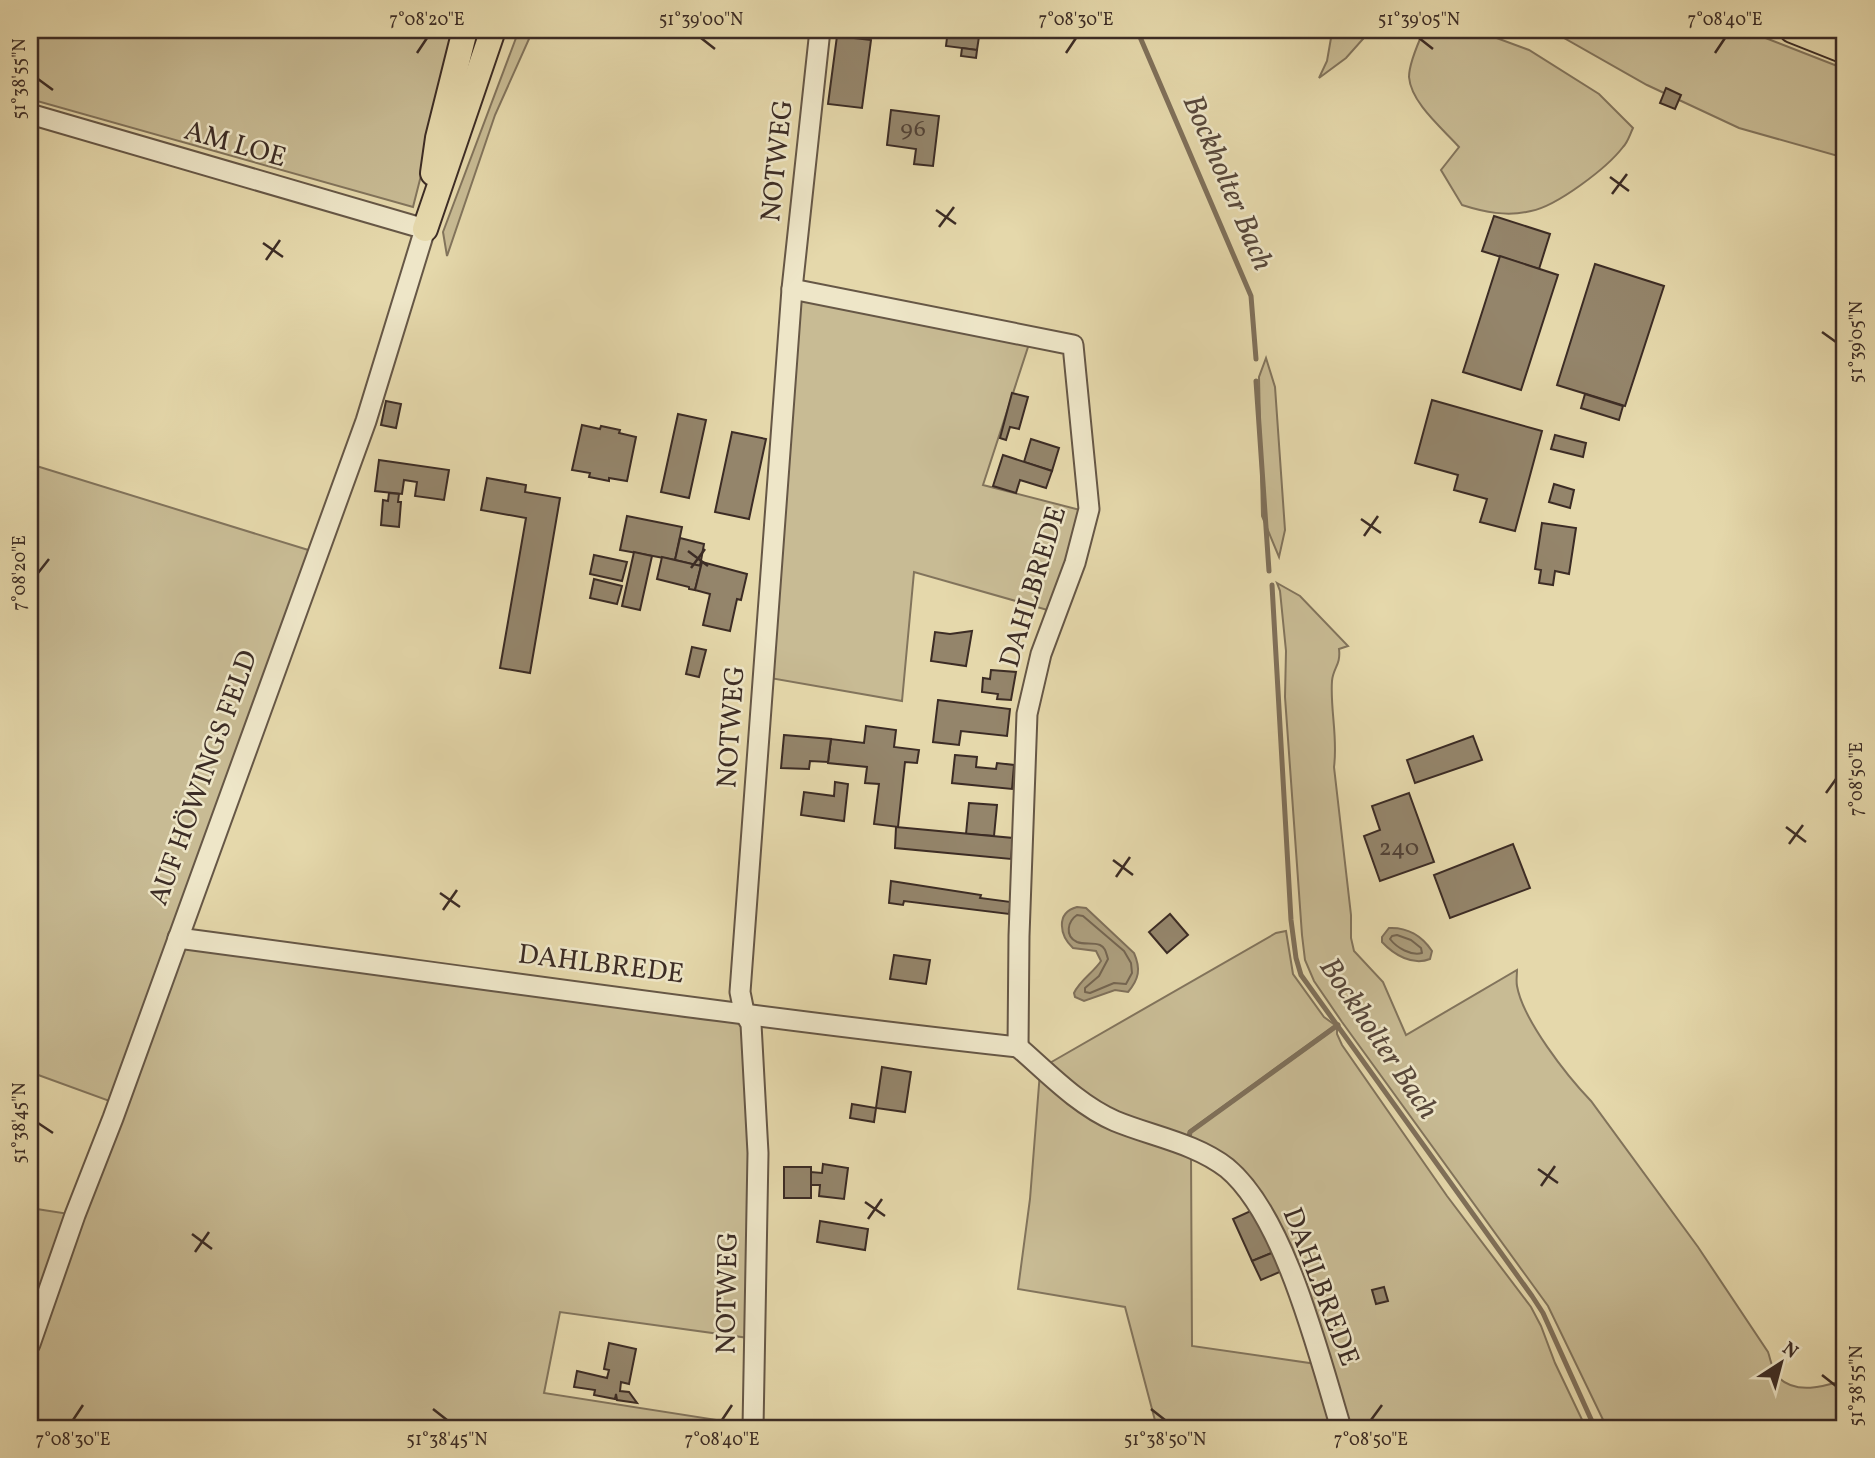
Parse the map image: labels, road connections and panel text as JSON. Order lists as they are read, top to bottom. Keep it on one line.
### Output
{"streets":{"main road":["AUF HÖWINGS FELD"],"street":["AM LOE","NOTWEG","DAHLBREDE"]},"crossings":[["AM LOE","AUF HÖWINGS FELD"],["NOTWEG","DAHLBREDE"],["DAHLBREDE","AUF HÖWINGS FELD"]],"water":["Bockholter Bach"],"house_numbers":["96","240"],"north":"top right","coordinates":["7°08'20\"E","51°39'00\"N","7°08'30\"E","51°39'05\"N","7°08'40\"E","51°38'55\"N","7°08'50\"E","51°38'45\"N","51°38'50\"N"]}
